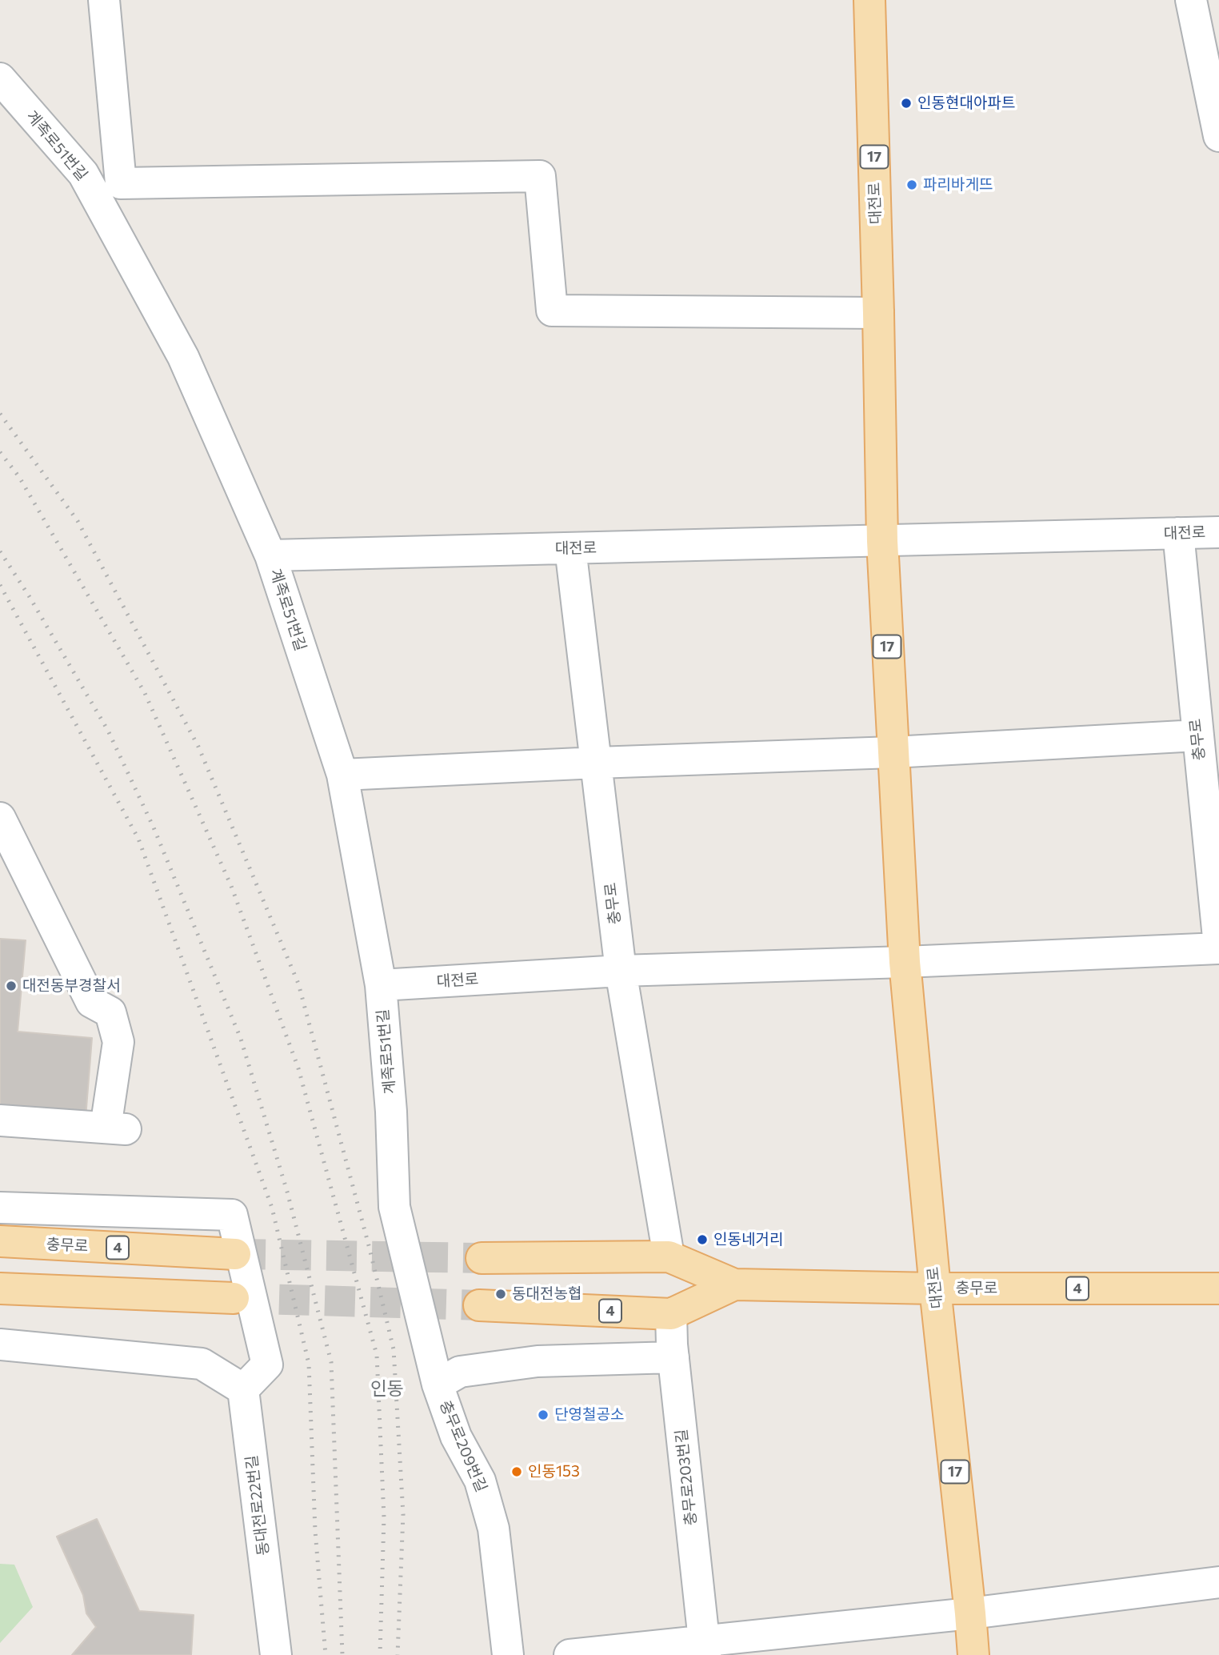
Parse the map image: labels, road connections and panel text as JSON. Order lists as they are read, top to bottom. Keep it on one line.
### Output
{"streets":{"main road":["17","대전로","충무로","4"],"street":["계족로51번길","충무로209번길","충무로203번길","동대전로22번길"]},"crossings":[["계족로51번길","대전로"],["계족로51번길","충무로209번길"],["대전로","충무로"],["충무로","충무로203번길"]],"districts":["인동"],"places":["인동현대아파트","파리바게뜨","대전동부경찰서","인동네거리","동대전농협","단영철공소","인동153"]}
